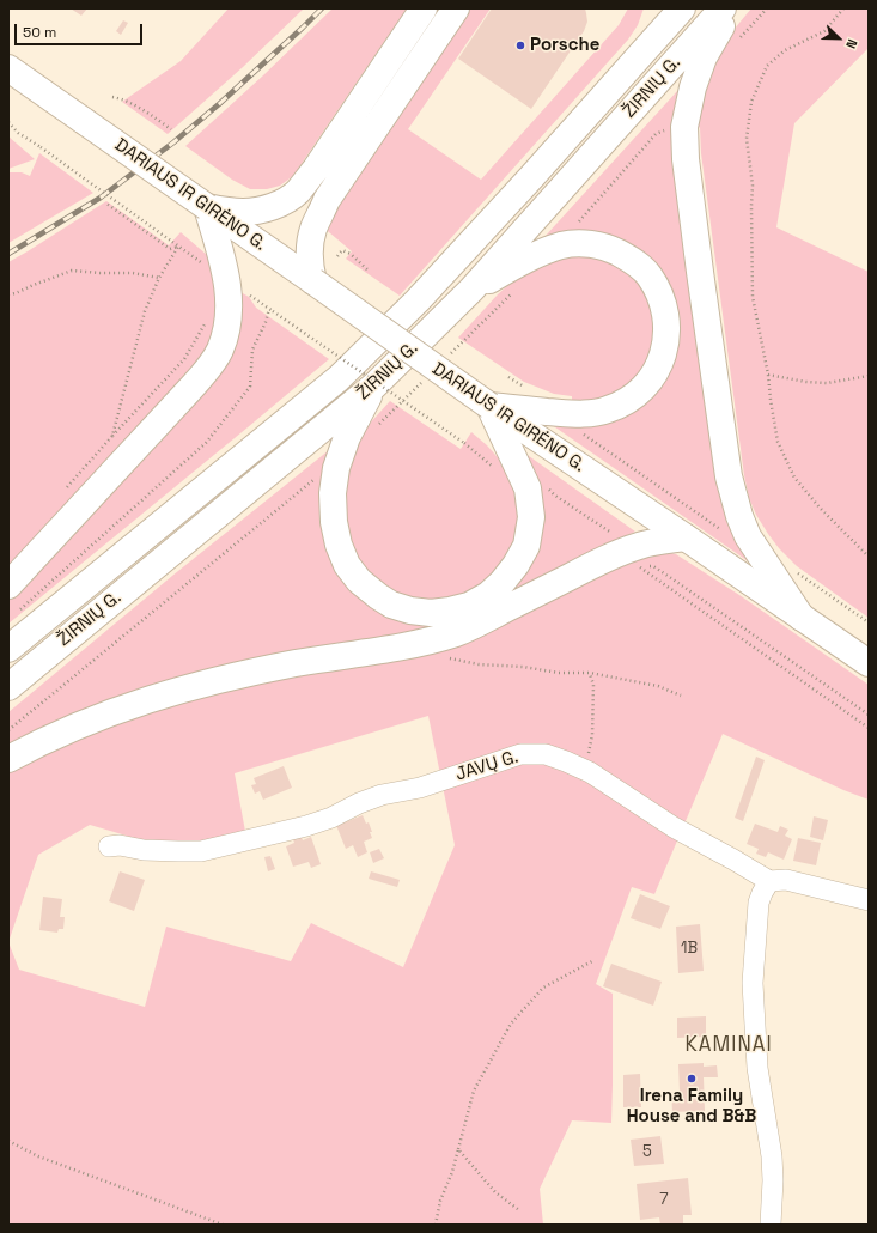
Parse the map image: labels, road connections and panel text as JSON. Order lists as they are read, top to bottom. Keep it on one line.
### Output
{"streets":{"main road":["ŽIRNIŲ G.","DARIAUS IR GIRĖNO G."],"street":["JAVŲ G."]},"districts":["KAMINAI"],"places":["Porsche","Irena Family House and B&B"],"house_numbers":["1B","5","7"],"scale_bar":"50 m","north":"bottom right"}
